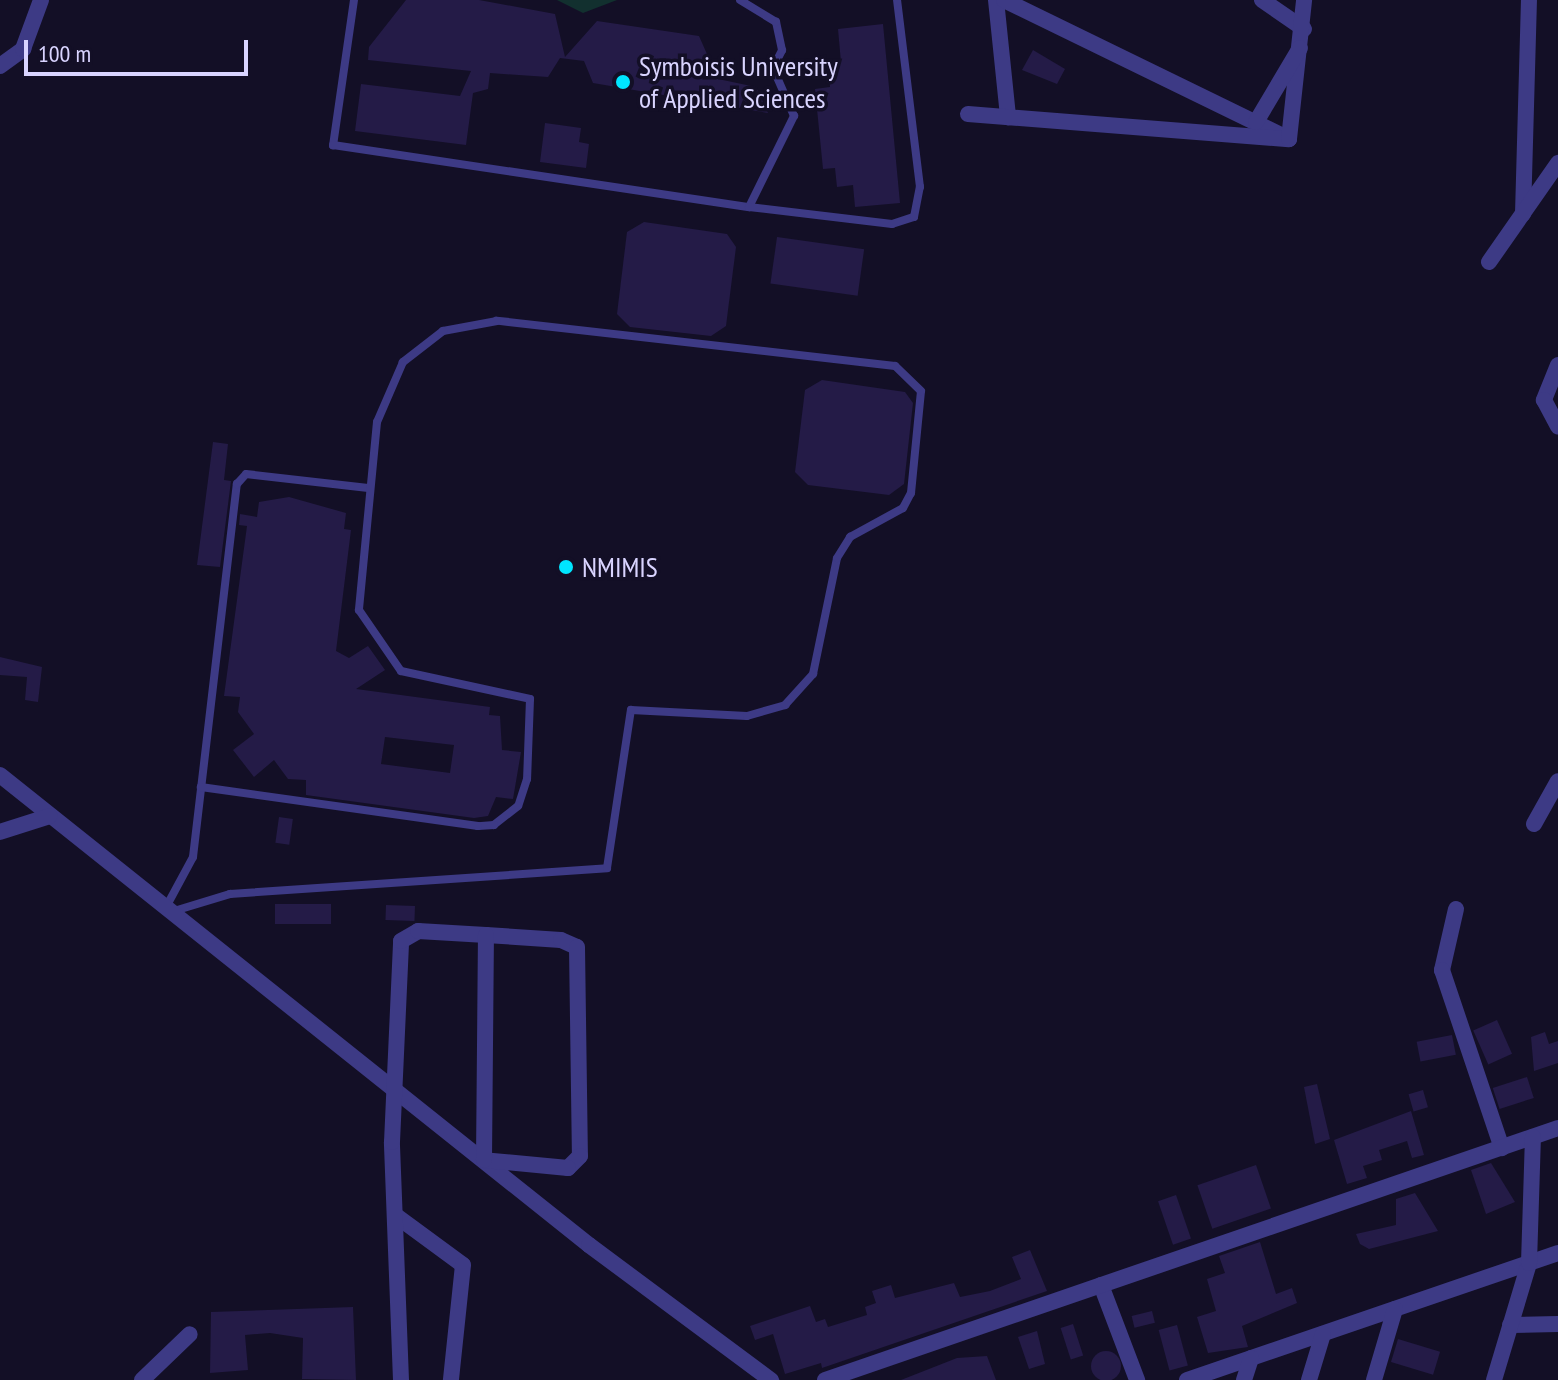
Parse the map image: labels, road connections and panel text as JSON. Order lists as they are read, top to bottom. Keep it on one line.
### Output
{"places":["Symboisis University of Applied Sciences","NMIMIS"],"scale_bar":"100 m"}
